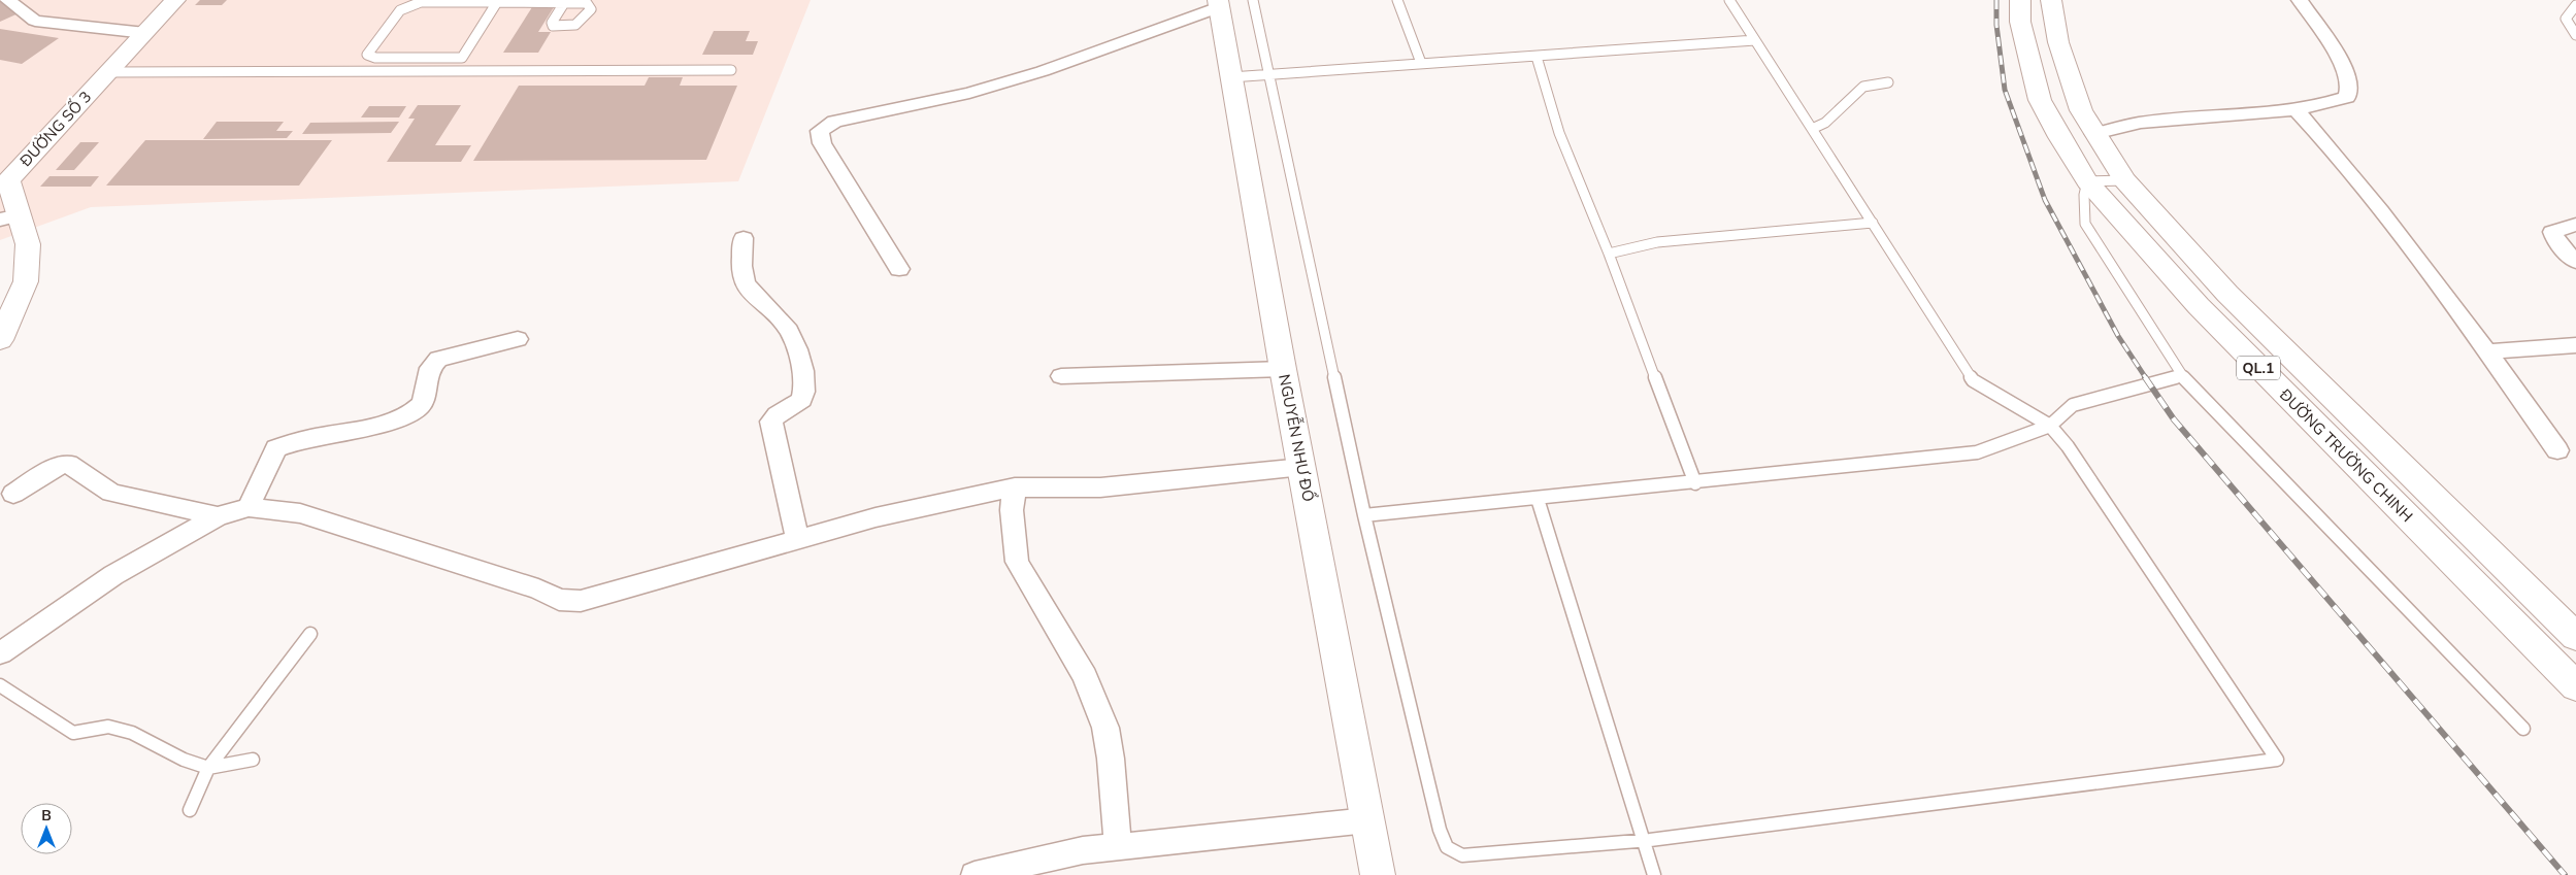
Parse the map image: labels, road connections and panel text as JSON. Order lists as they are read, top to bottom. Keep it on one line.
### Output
{"streets":{"main road":["ĐƯỜNG SỐ 3","QL.1","NGUYỄN NHƯ ĐỔ","ĐƯỜNG TRƯỜNG CHINH"]},"north":"top"}
